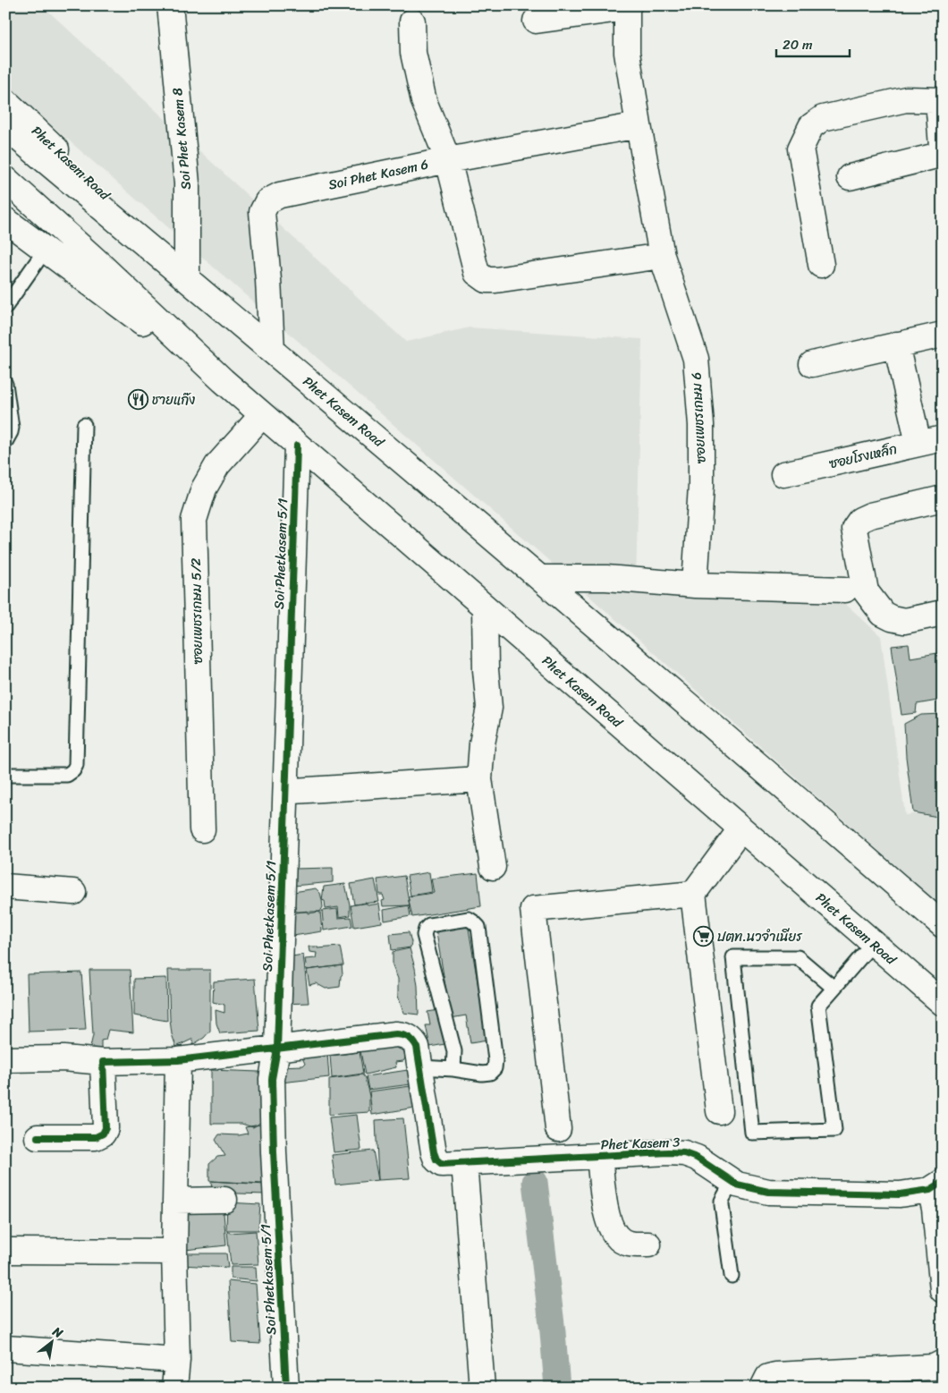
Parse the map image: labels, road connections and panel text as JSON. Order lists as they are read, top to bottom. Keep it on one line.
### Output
{"streets":{"street":["Soi Phet Kasem 8","Phet Kasem Road","Soi Phet Kasem 6","ซอยเพชรเกษม 6","ซอยโรงเหล็ก","Soi Phetkasem 5/1","ซอยเพชรเกษม 5/2","Phet Kasem 3"]},"crossings":[["Soi Phet Kasem 8","Phet Kasem Road"],["Phet Kasem Road","Soi Phet Kasem 6"],["Phet Kasem Road","Soi Phetkasem 5/1"],["Phet Kasem Road","ซอยเพชรเกษม 5/2"],["Soi Phet Kasem 6","ซอยเพชรเกษม 6"]],"places":{"restaurant":["ชายแก๊ง"],"supermarket":["ปตท.นวจำเนียร"]},"scale_bar":"20 m","north":"top right"}
